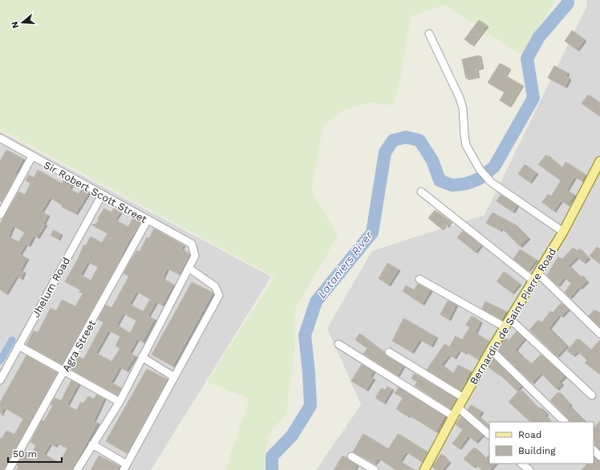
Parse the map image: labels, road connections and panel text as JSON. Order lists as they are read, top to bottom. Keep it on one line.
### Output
{"streets":{"main road":["Bernardin de Saint Pierre Road"],"street":["Sir Robert Scott Street","Jhelum Road","Agra Street"]},"crossings":[["Sir Robert Scott Street","Jhelum Road"],["Sir Robert Scott Street","Agra Street"]],"water":["Lataniers River"],"legend":["Road","Building"],"scale_bar":"50 m","north":"left"}
